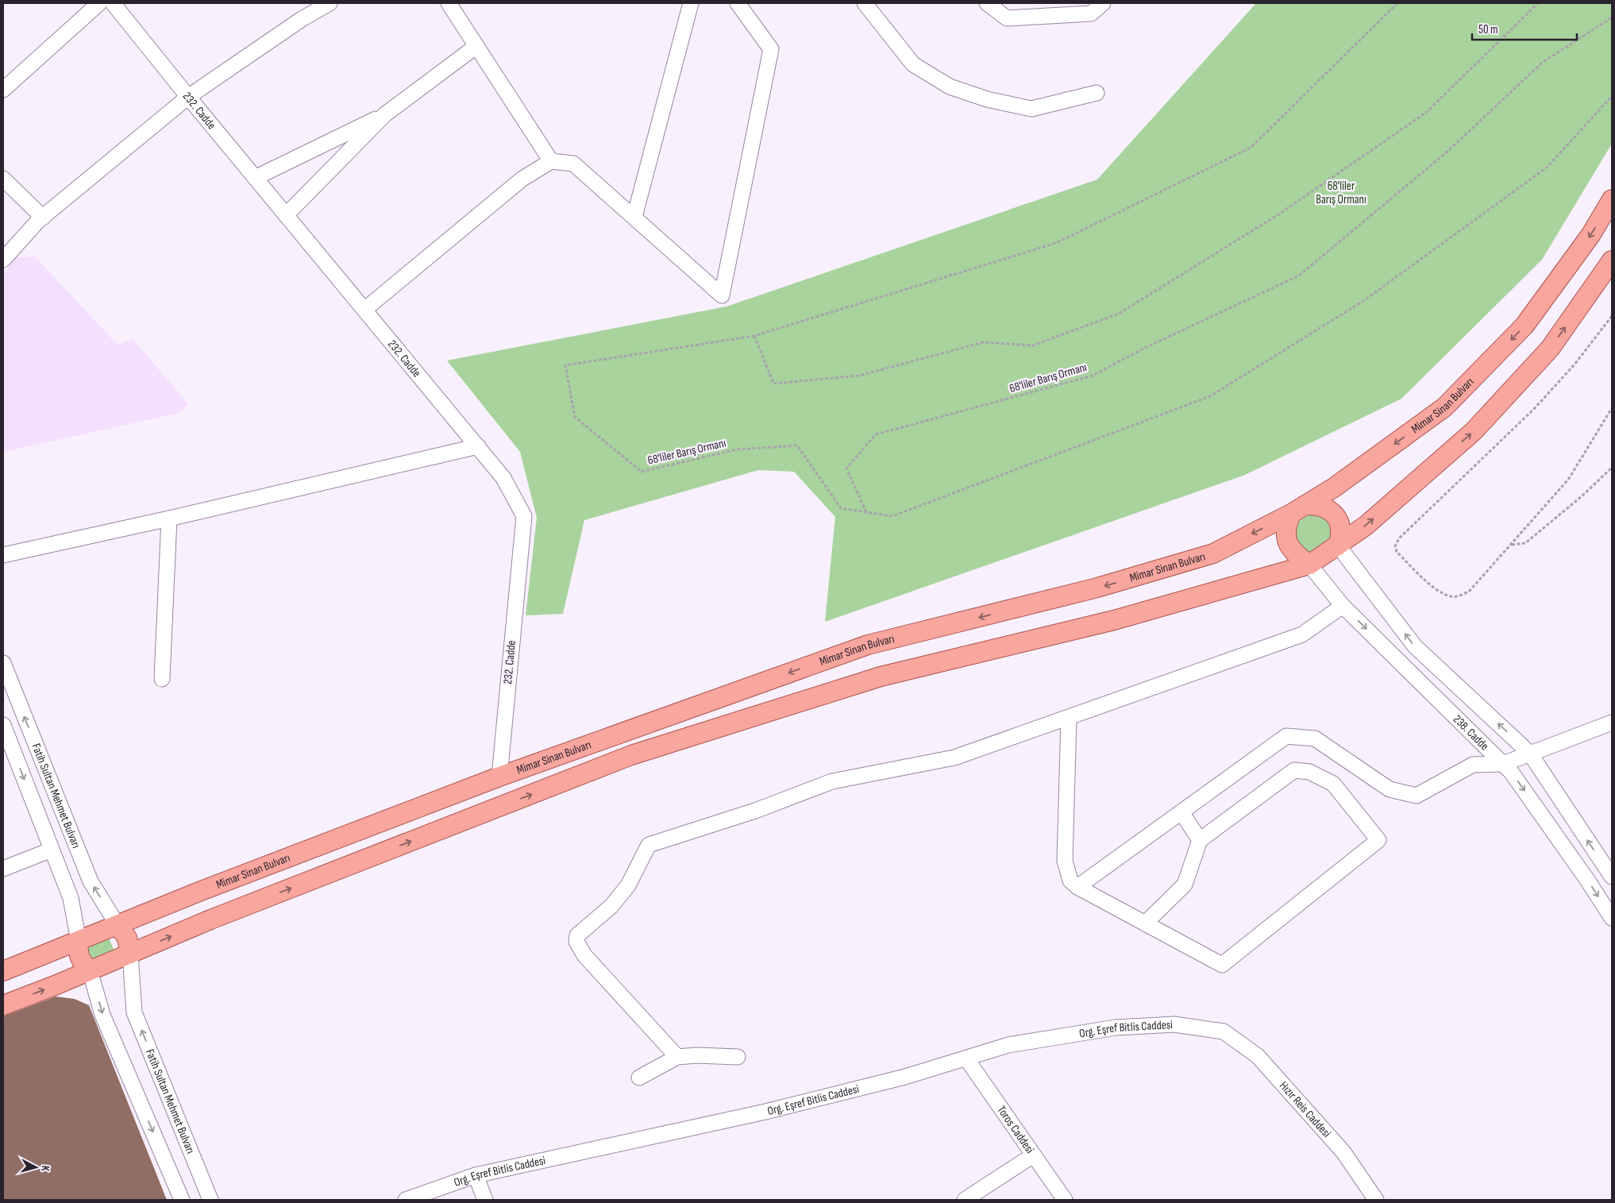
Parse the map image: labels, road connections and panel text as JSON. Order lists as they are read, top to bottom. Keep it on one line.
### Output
{"streets":{"main road":["Mimar Sinan Bulvarı"],"street":["232. Cadde","238. Cadde","Fatih Sultan Mehmet Bulvarı","Org. Eşref Bitlis Caddesi","Hızır Reis Caddesi","Toros Caddesi"],"path":["68'liler Barış Ormanı"]},"crossings":[["232. Cadde","Mimar Sinan Bulvarı"],["Mimar Sinan Bulvarı","238. Cadde"],["Mimar Sinan Bulvarı","Fatih Sultan Mehmet Bulvarı"],["Org. Eşref Bitlis Caddesi","Hızır Reis Caddesi"],["Org. Eşref Bitlis Caddesi","Toros Caddesi"]],"parks":["68'liler Barış Ormanı"],"scale_bar":"50 m","north":"right"}
